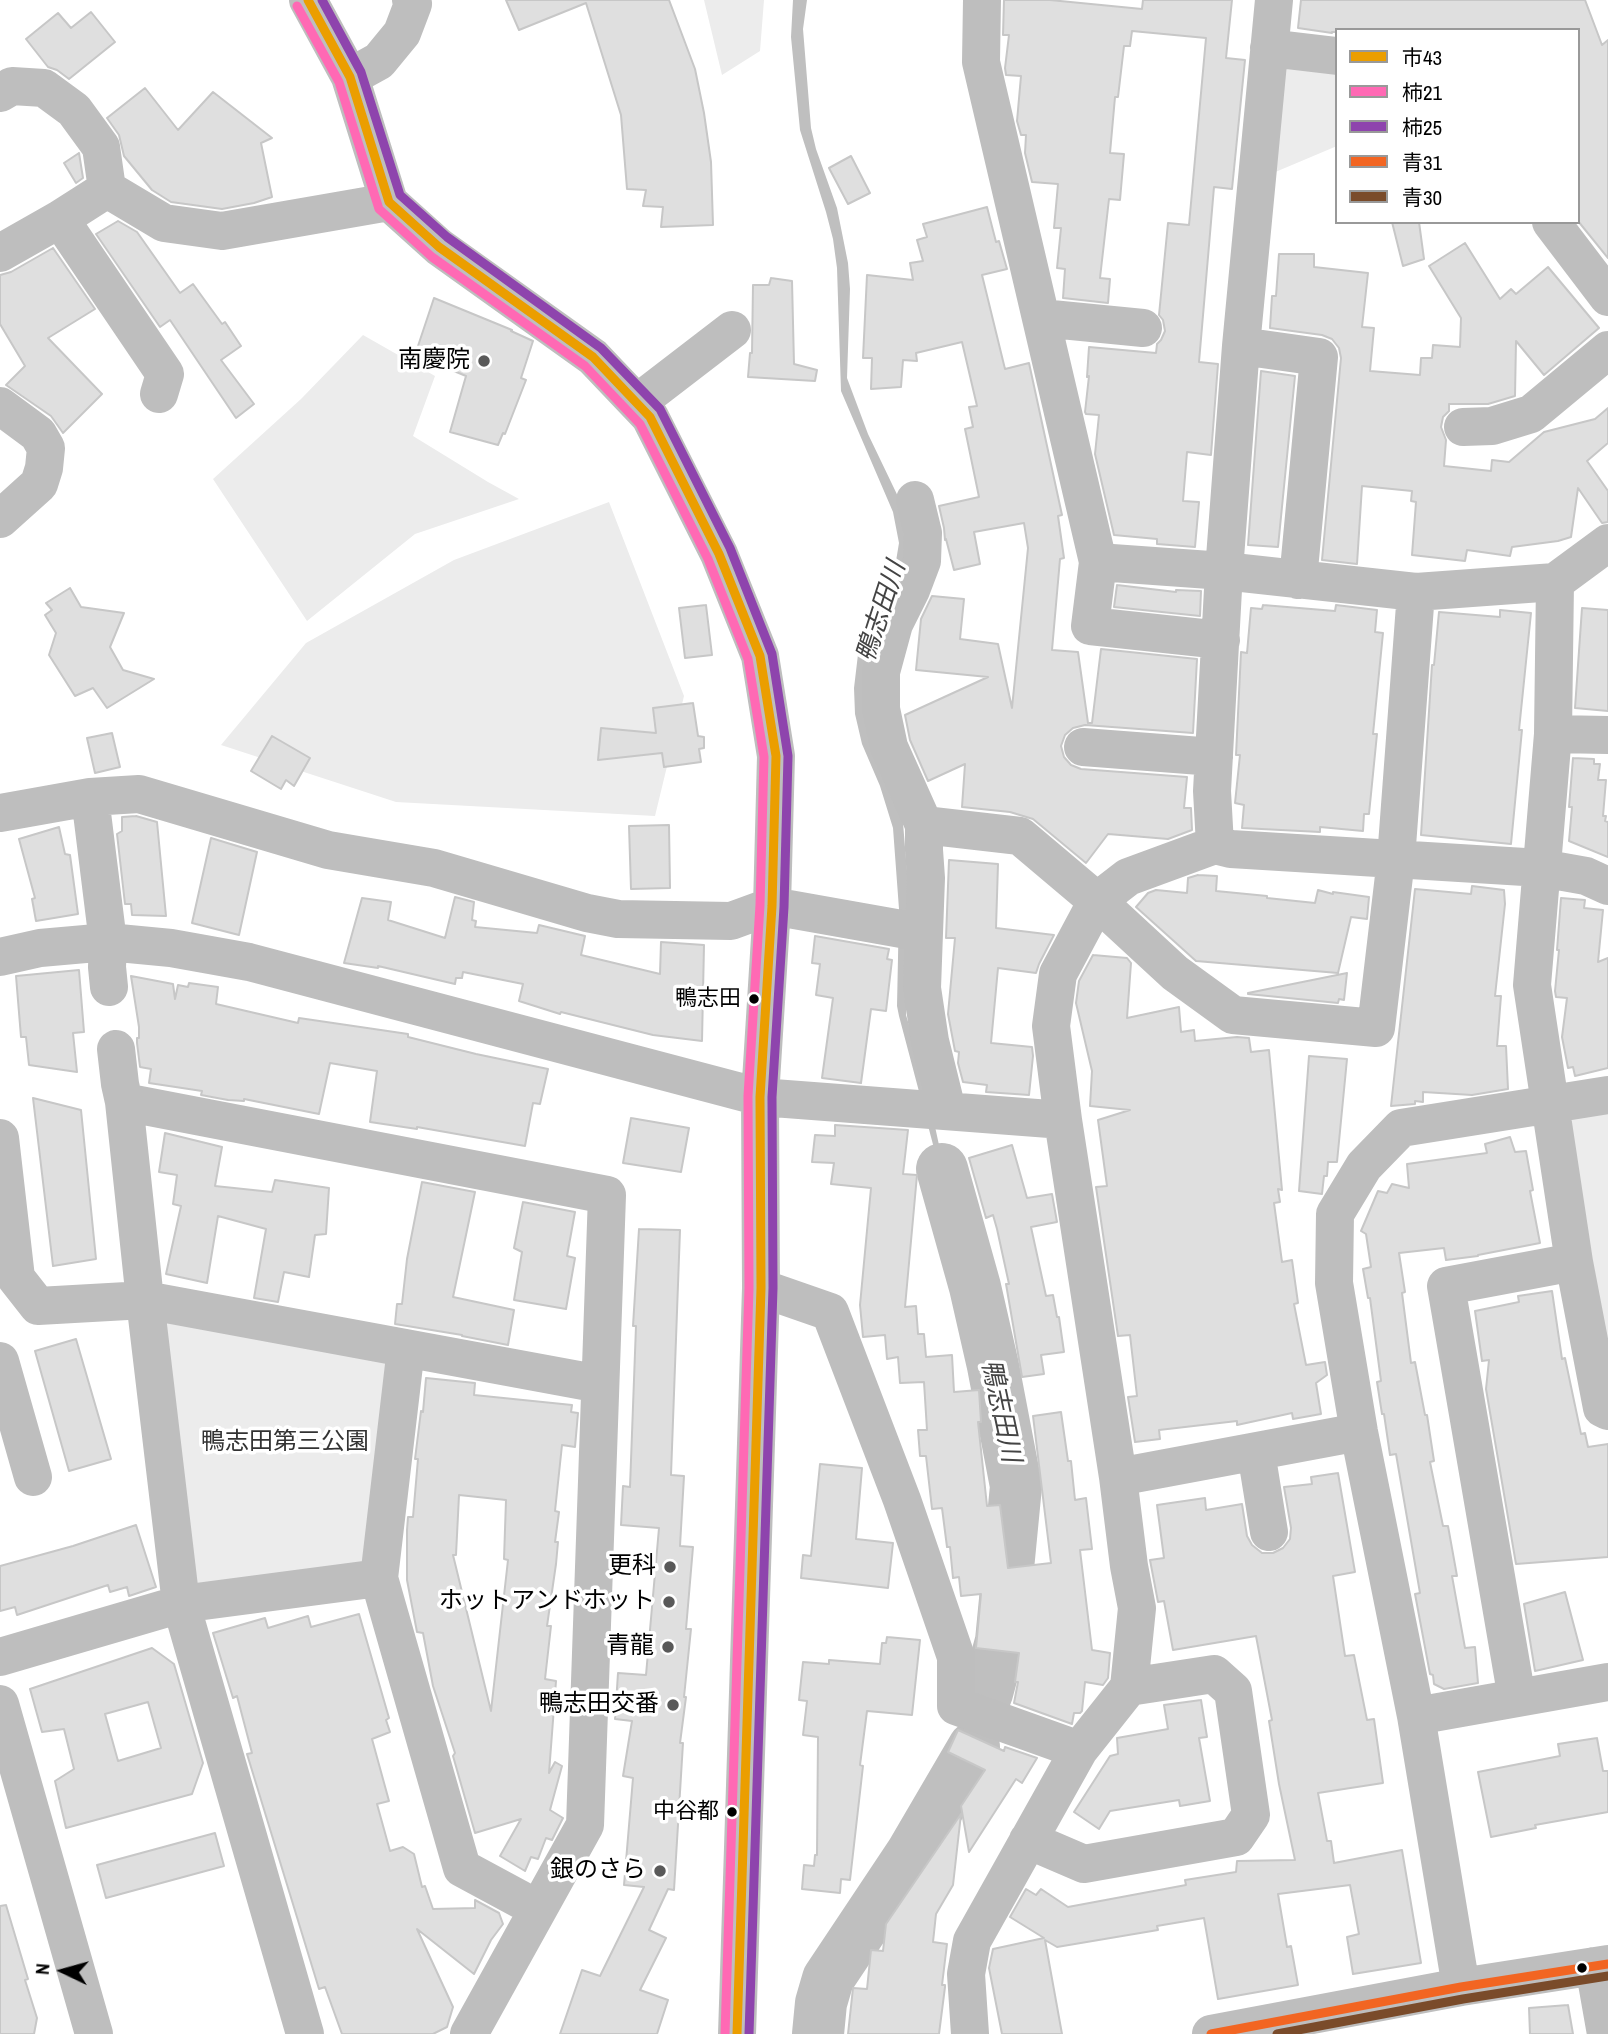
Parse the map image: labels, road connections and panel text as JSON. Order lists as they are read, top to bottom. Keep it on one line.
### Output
{"water":["鴨志田川"],"parks":["鴨志田第三公園"],"places":["南慶院","鴨志田","更科","ホットアンドホット","青龍","鴨志田交番","中谷都","銀のさら"],"lines":["transit line 市43","transit line 柿25","transit line 柿21","transit line 青31","transit line 青30"],"legend":["市43","柿21","柿25","青31","青30"],"north":"left"}
